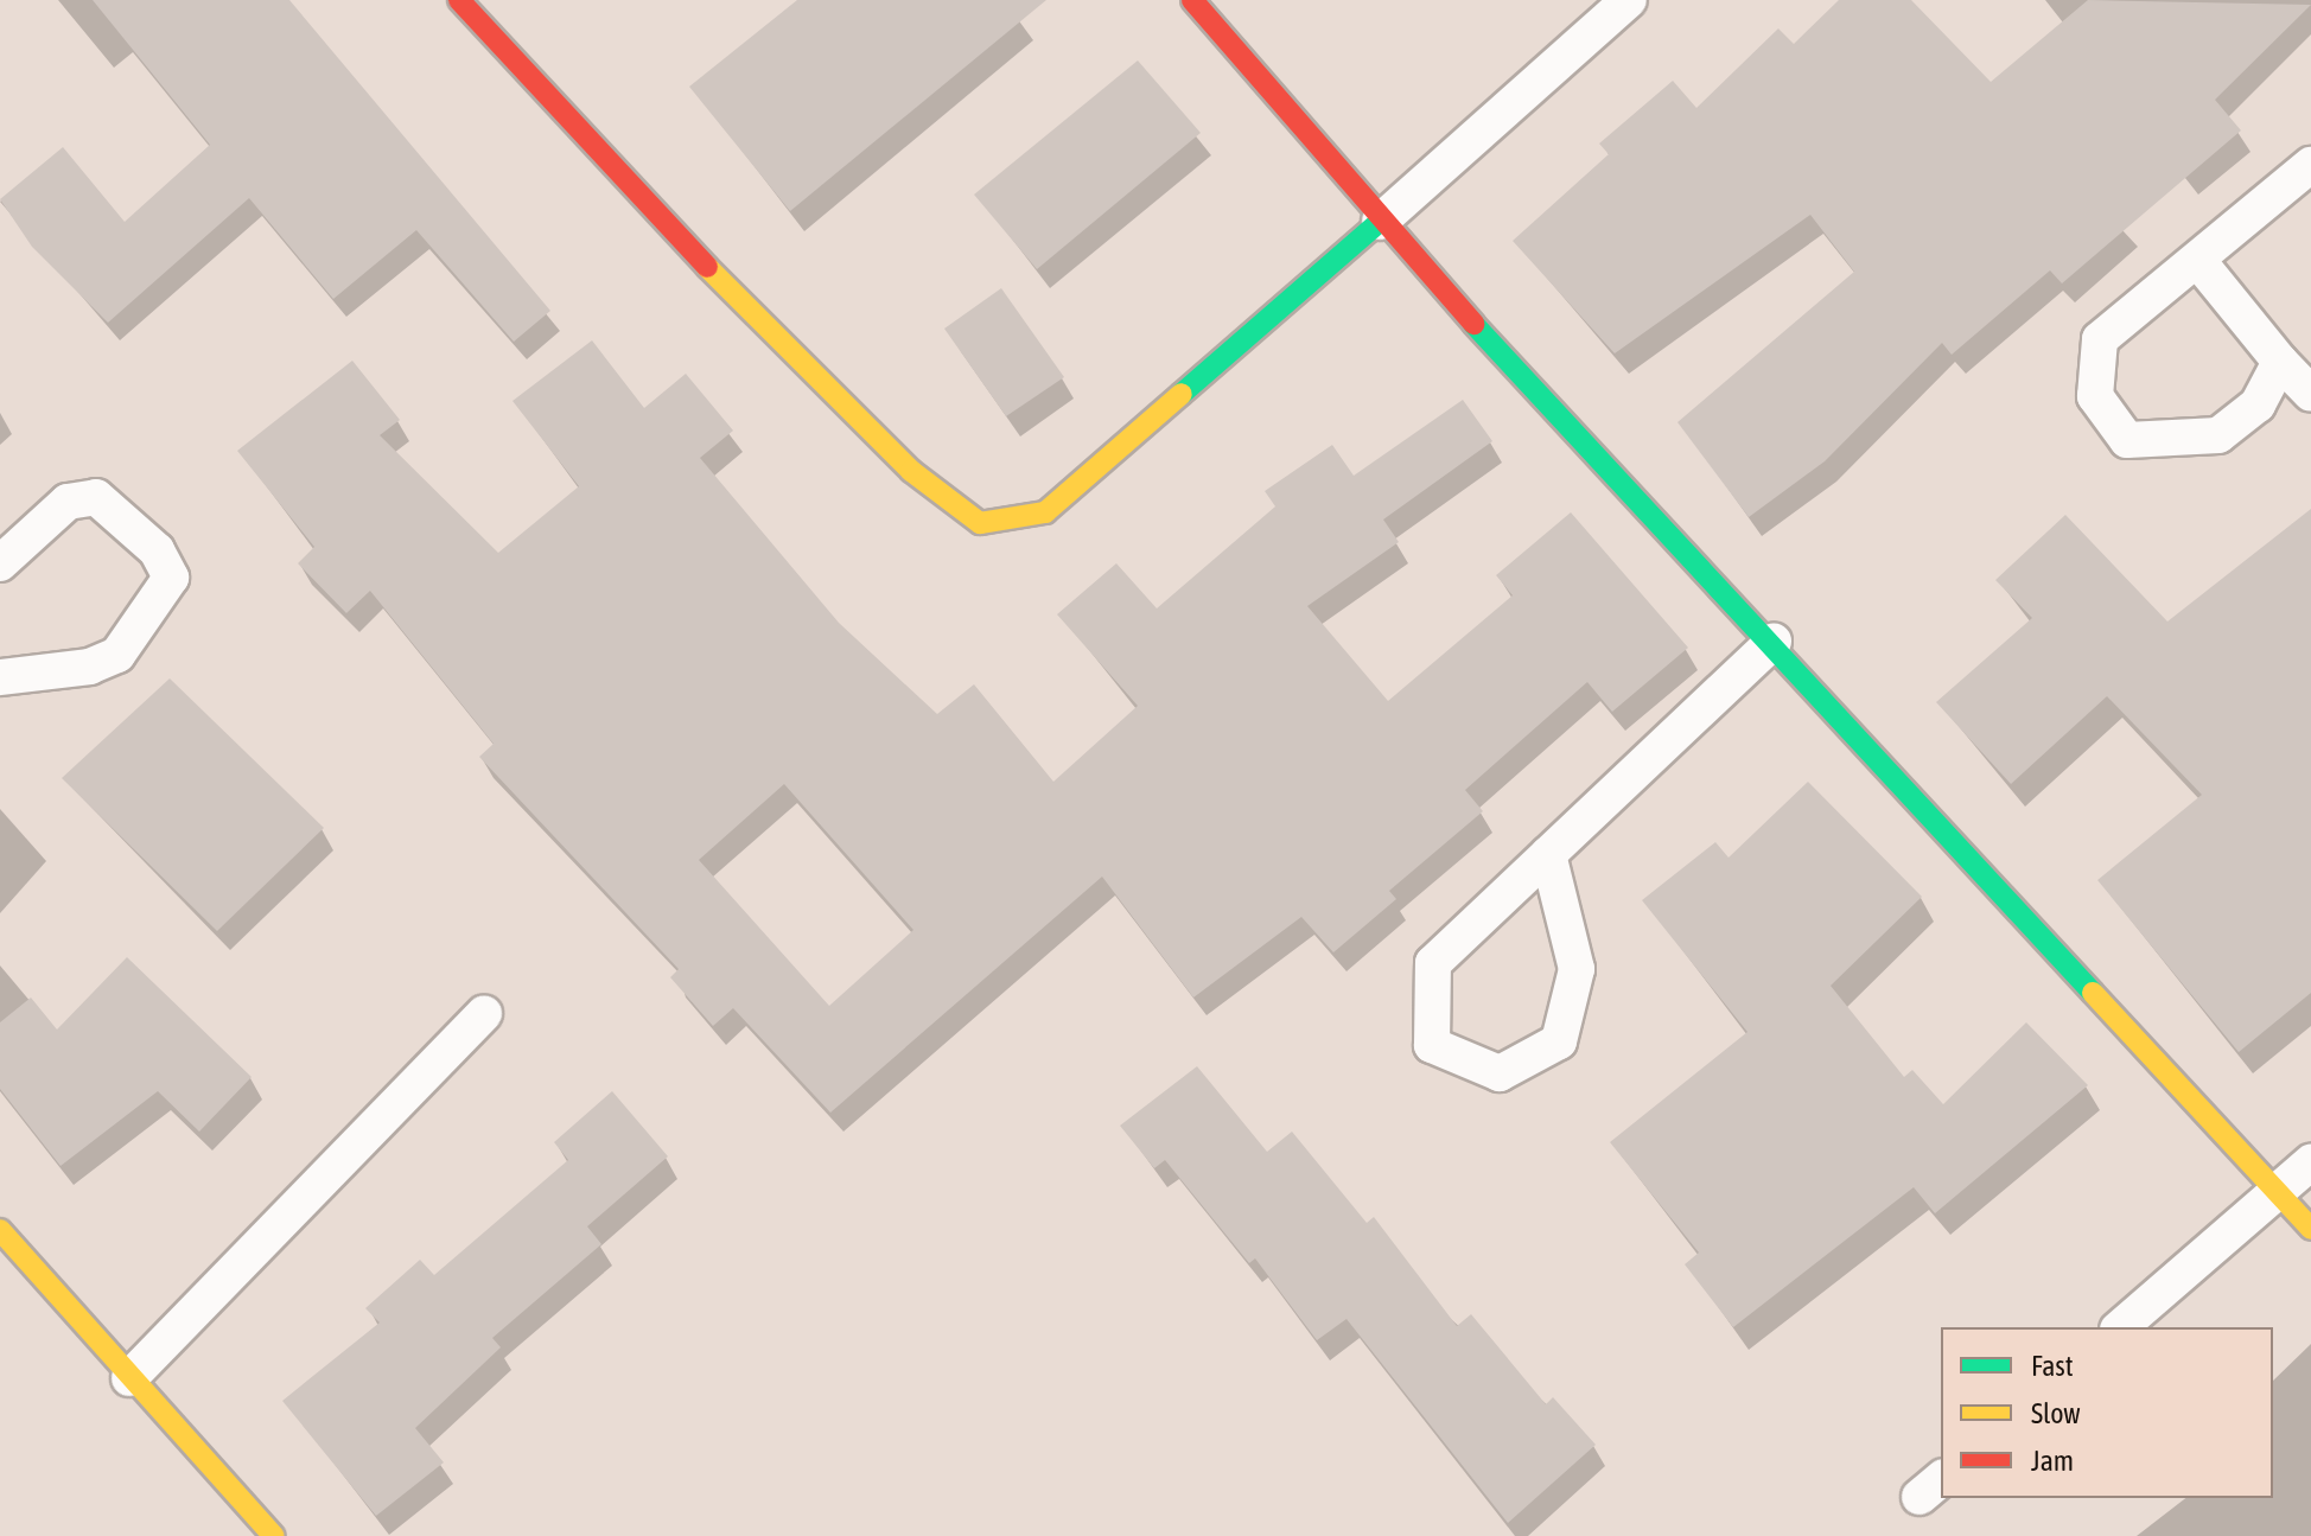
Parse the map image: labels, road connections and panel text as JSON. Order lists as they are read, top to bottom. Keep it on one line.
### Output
{"legend":["Fast","Slow","Jam"]}
